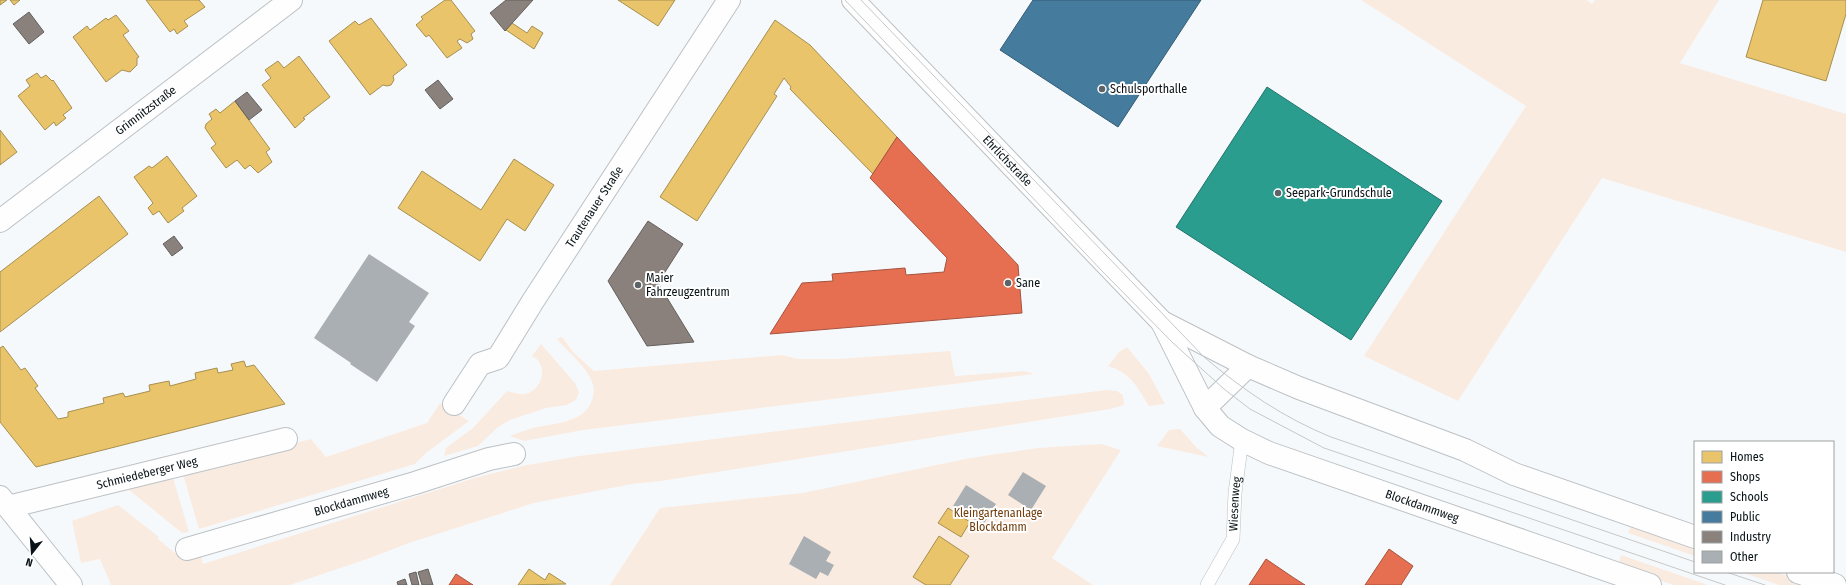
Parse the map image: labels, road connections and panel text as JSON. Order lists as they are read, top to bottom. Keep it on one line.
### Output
{"streets":{"street":["Grimnitzstraße","Ehrlichstraße","Trautenauer Straße","Schmiedeberger Weg","Blockdammweg"],"lane":["Wiesenweg"]},"crossings":[["Ehrlichstraße","Blockdammweg"],["Blockdammweg","Wiesenweg"]],"parks":["Kleingartenanlage Blockdamm"],"places":["Schulsporthalle","Seepark-Grundschule","Sane","Maier Fahrzeugzentrum"],"legend":["Homes","Shops","Schools","Public","Industry","Other"],"north":"bottom"}
